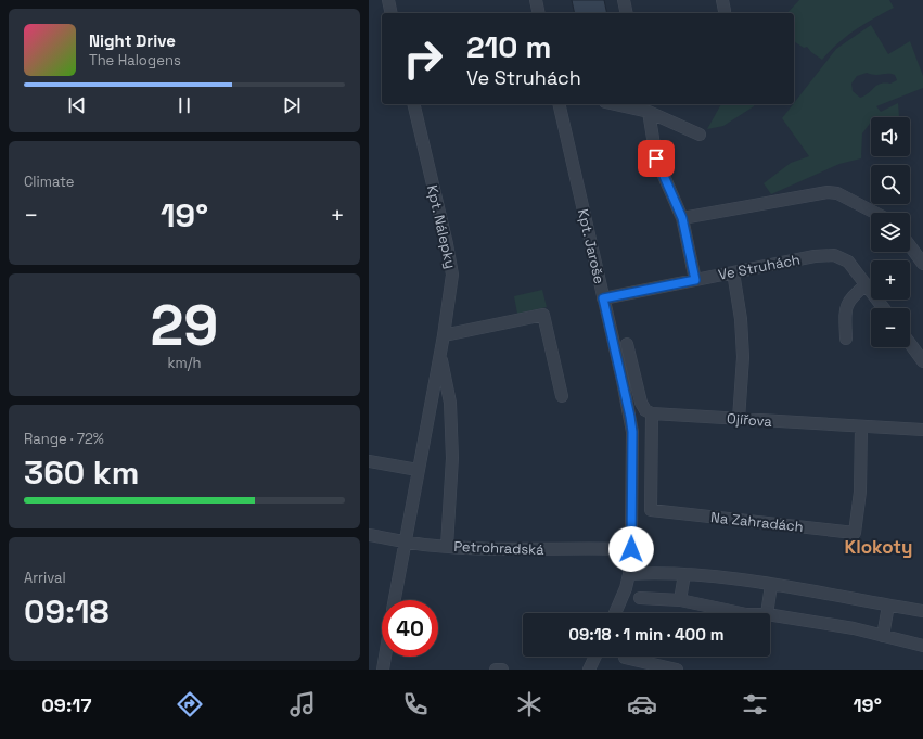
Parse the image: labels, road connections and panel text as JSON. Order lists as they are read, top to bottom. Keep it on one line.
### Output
{"streets":{"street":["Kpt. Nálepky","Kpt. Jaroše","Ve Struhách","Ojířova","Na Zahradách","Petrohradská"]},"crossings":[["Kpt. Nálepky","Petrohradská"],["Kpt. Jaroše","Ve Struhách"],["Kpt. Jaroše","Petrohradská"],["Ojířova","Na Zahradách"]],"districts":["Klokoty"],"page":{"turn":["210 m","Ve Struhách"],"song":["Night Drive","The Halogens"],"map_buttons":["+","−"],"tile":["Climate",["29","km/h"],["Range · 72%","360 km"],["Arrival","09:18"]],"heat":["−","19°","+"],"limit":"40","trip":"09:18 · 1 min · 400 m","tabs":["09:17","19°"]}}
